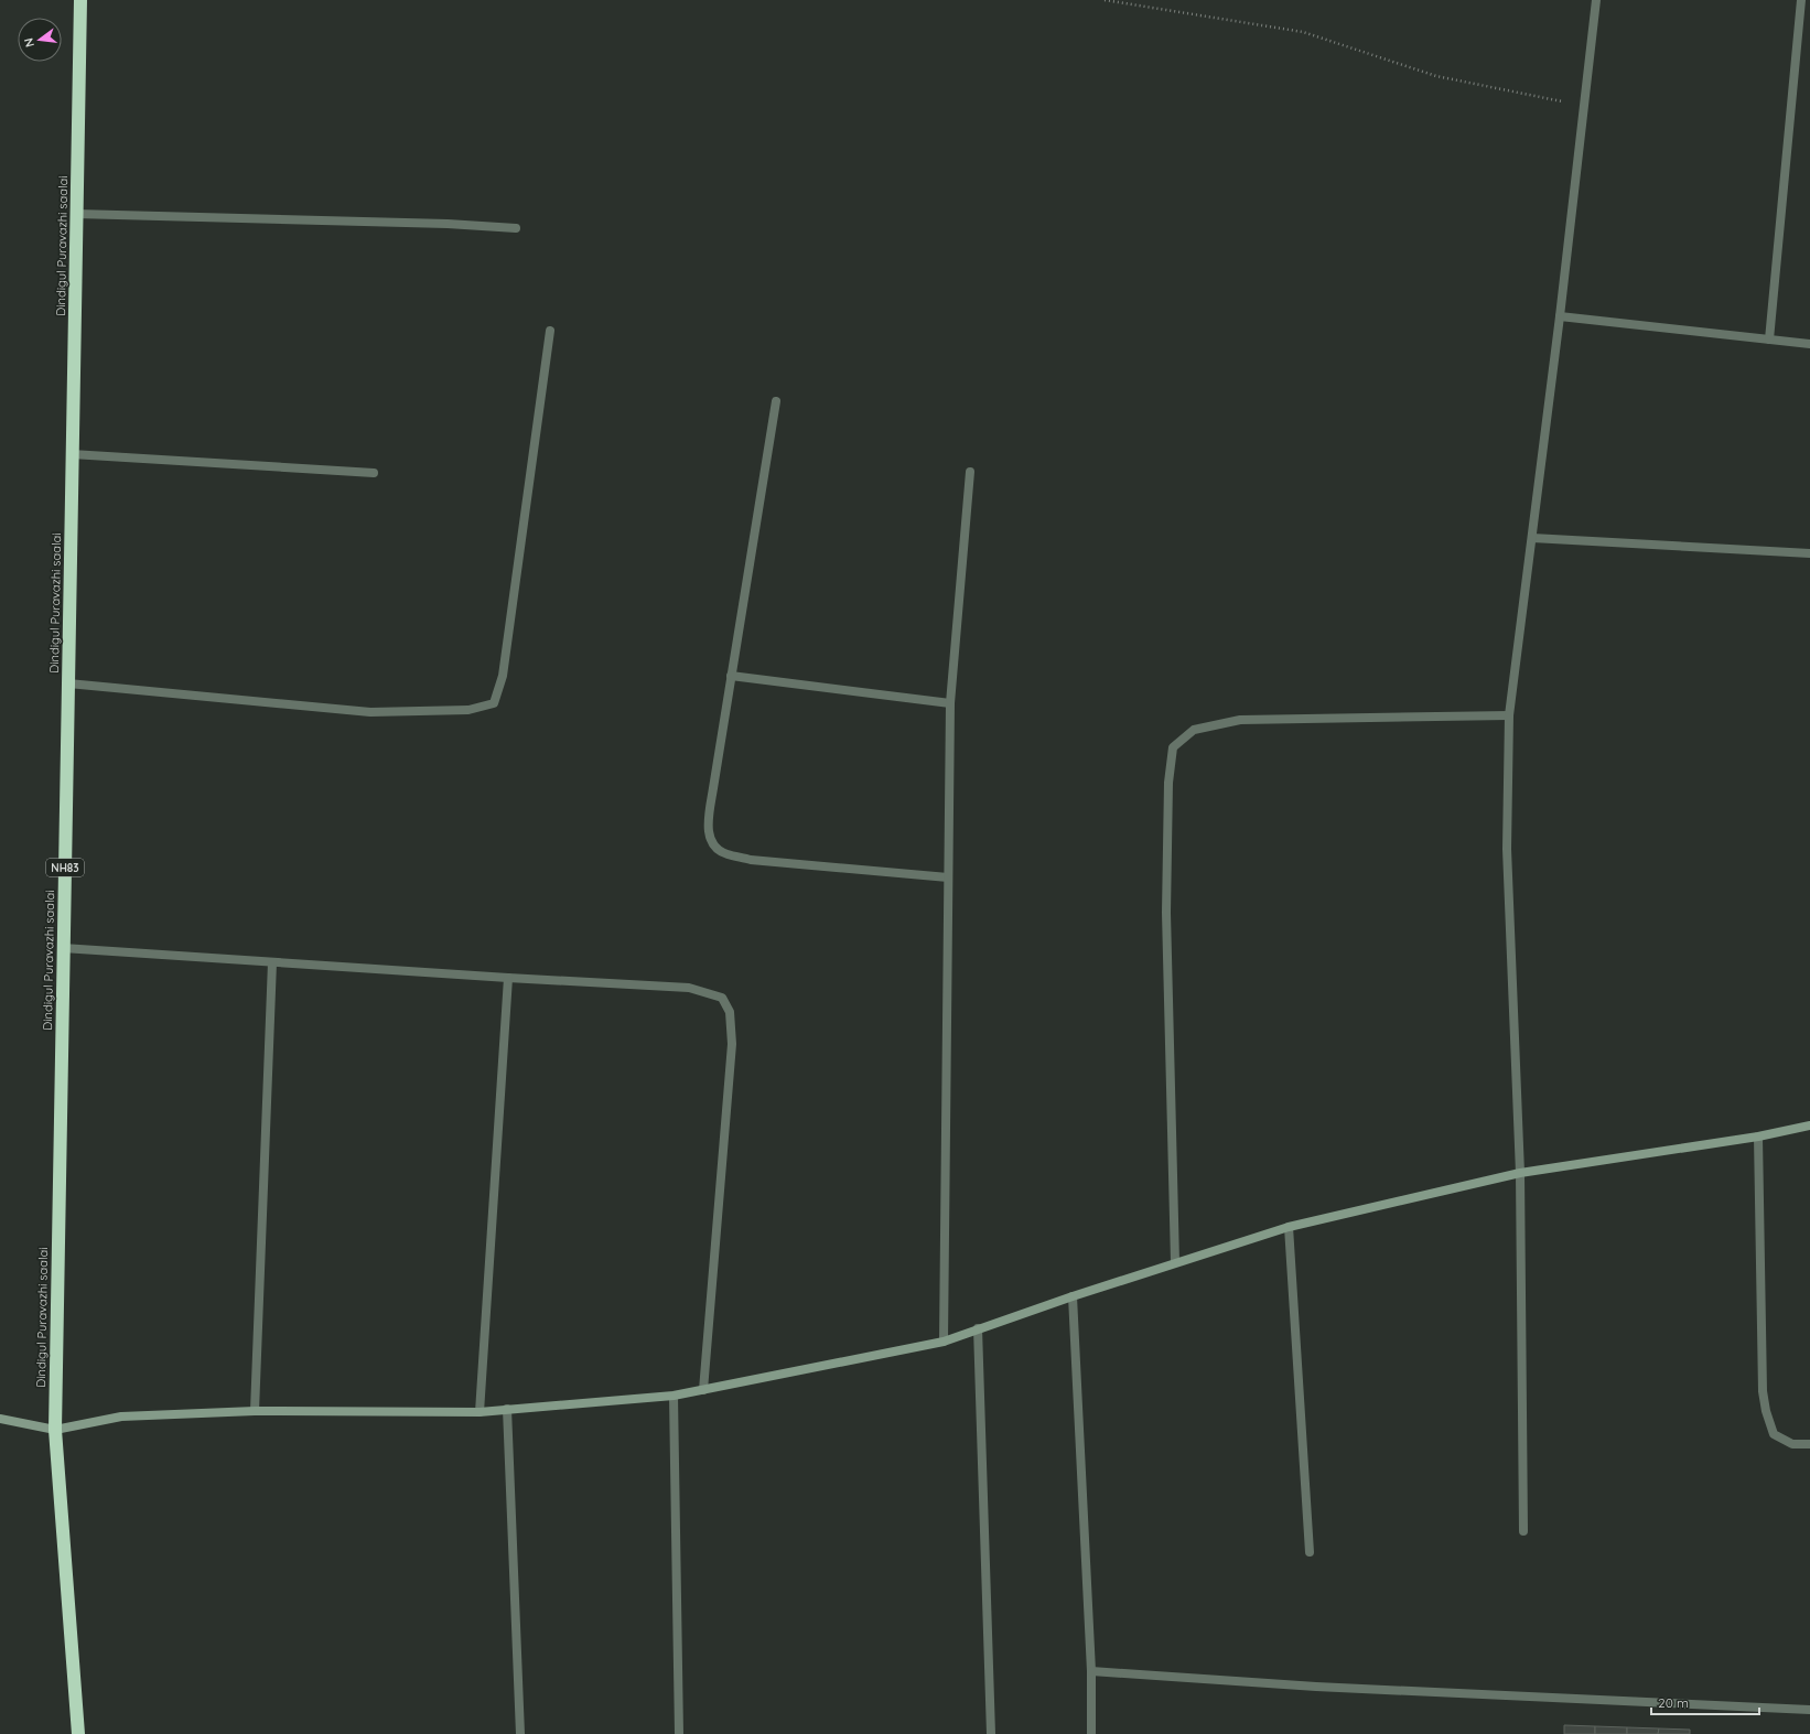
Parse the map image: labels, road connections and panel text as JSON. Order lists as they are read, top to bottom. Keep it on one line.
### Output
{"streets":{"highway":["Dindigul Puravazhi saalai","NH83"]},"scale_bar":"20 m","north":"left"}
